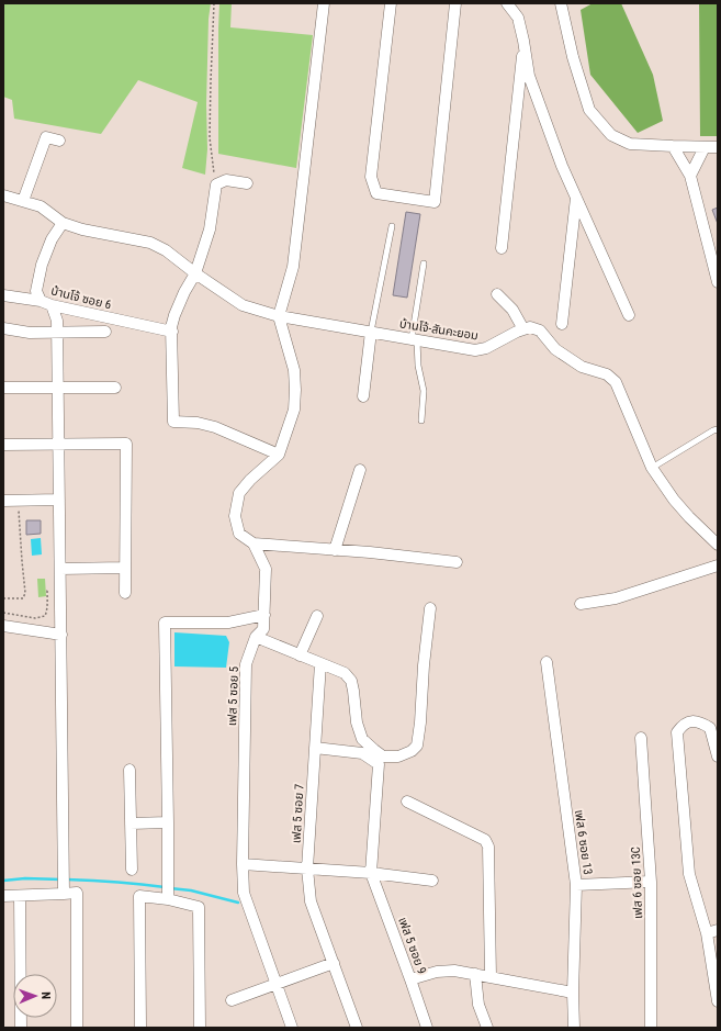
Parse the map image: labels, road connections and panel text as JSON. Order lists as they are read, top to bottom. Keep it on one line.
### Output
{"streets":{"street":["บ้านโจ้ ซอย 6","บ้านโจ้-สันคะยอม","เฟส 5 ซอย 5","เฟส 5 ซอย 7","เฟส 6 ซอย 13","เฟส 6 ซอย 13C","เฟส 5 ซอย 9"]},"crossings":[["บ้านโจ้ ซอย 6","บ้านโจ้-สันคะยอม"],["บ้านโจ้-สันคะยอม","เฟส 5 ซอย 5"]],"north":"right"}
